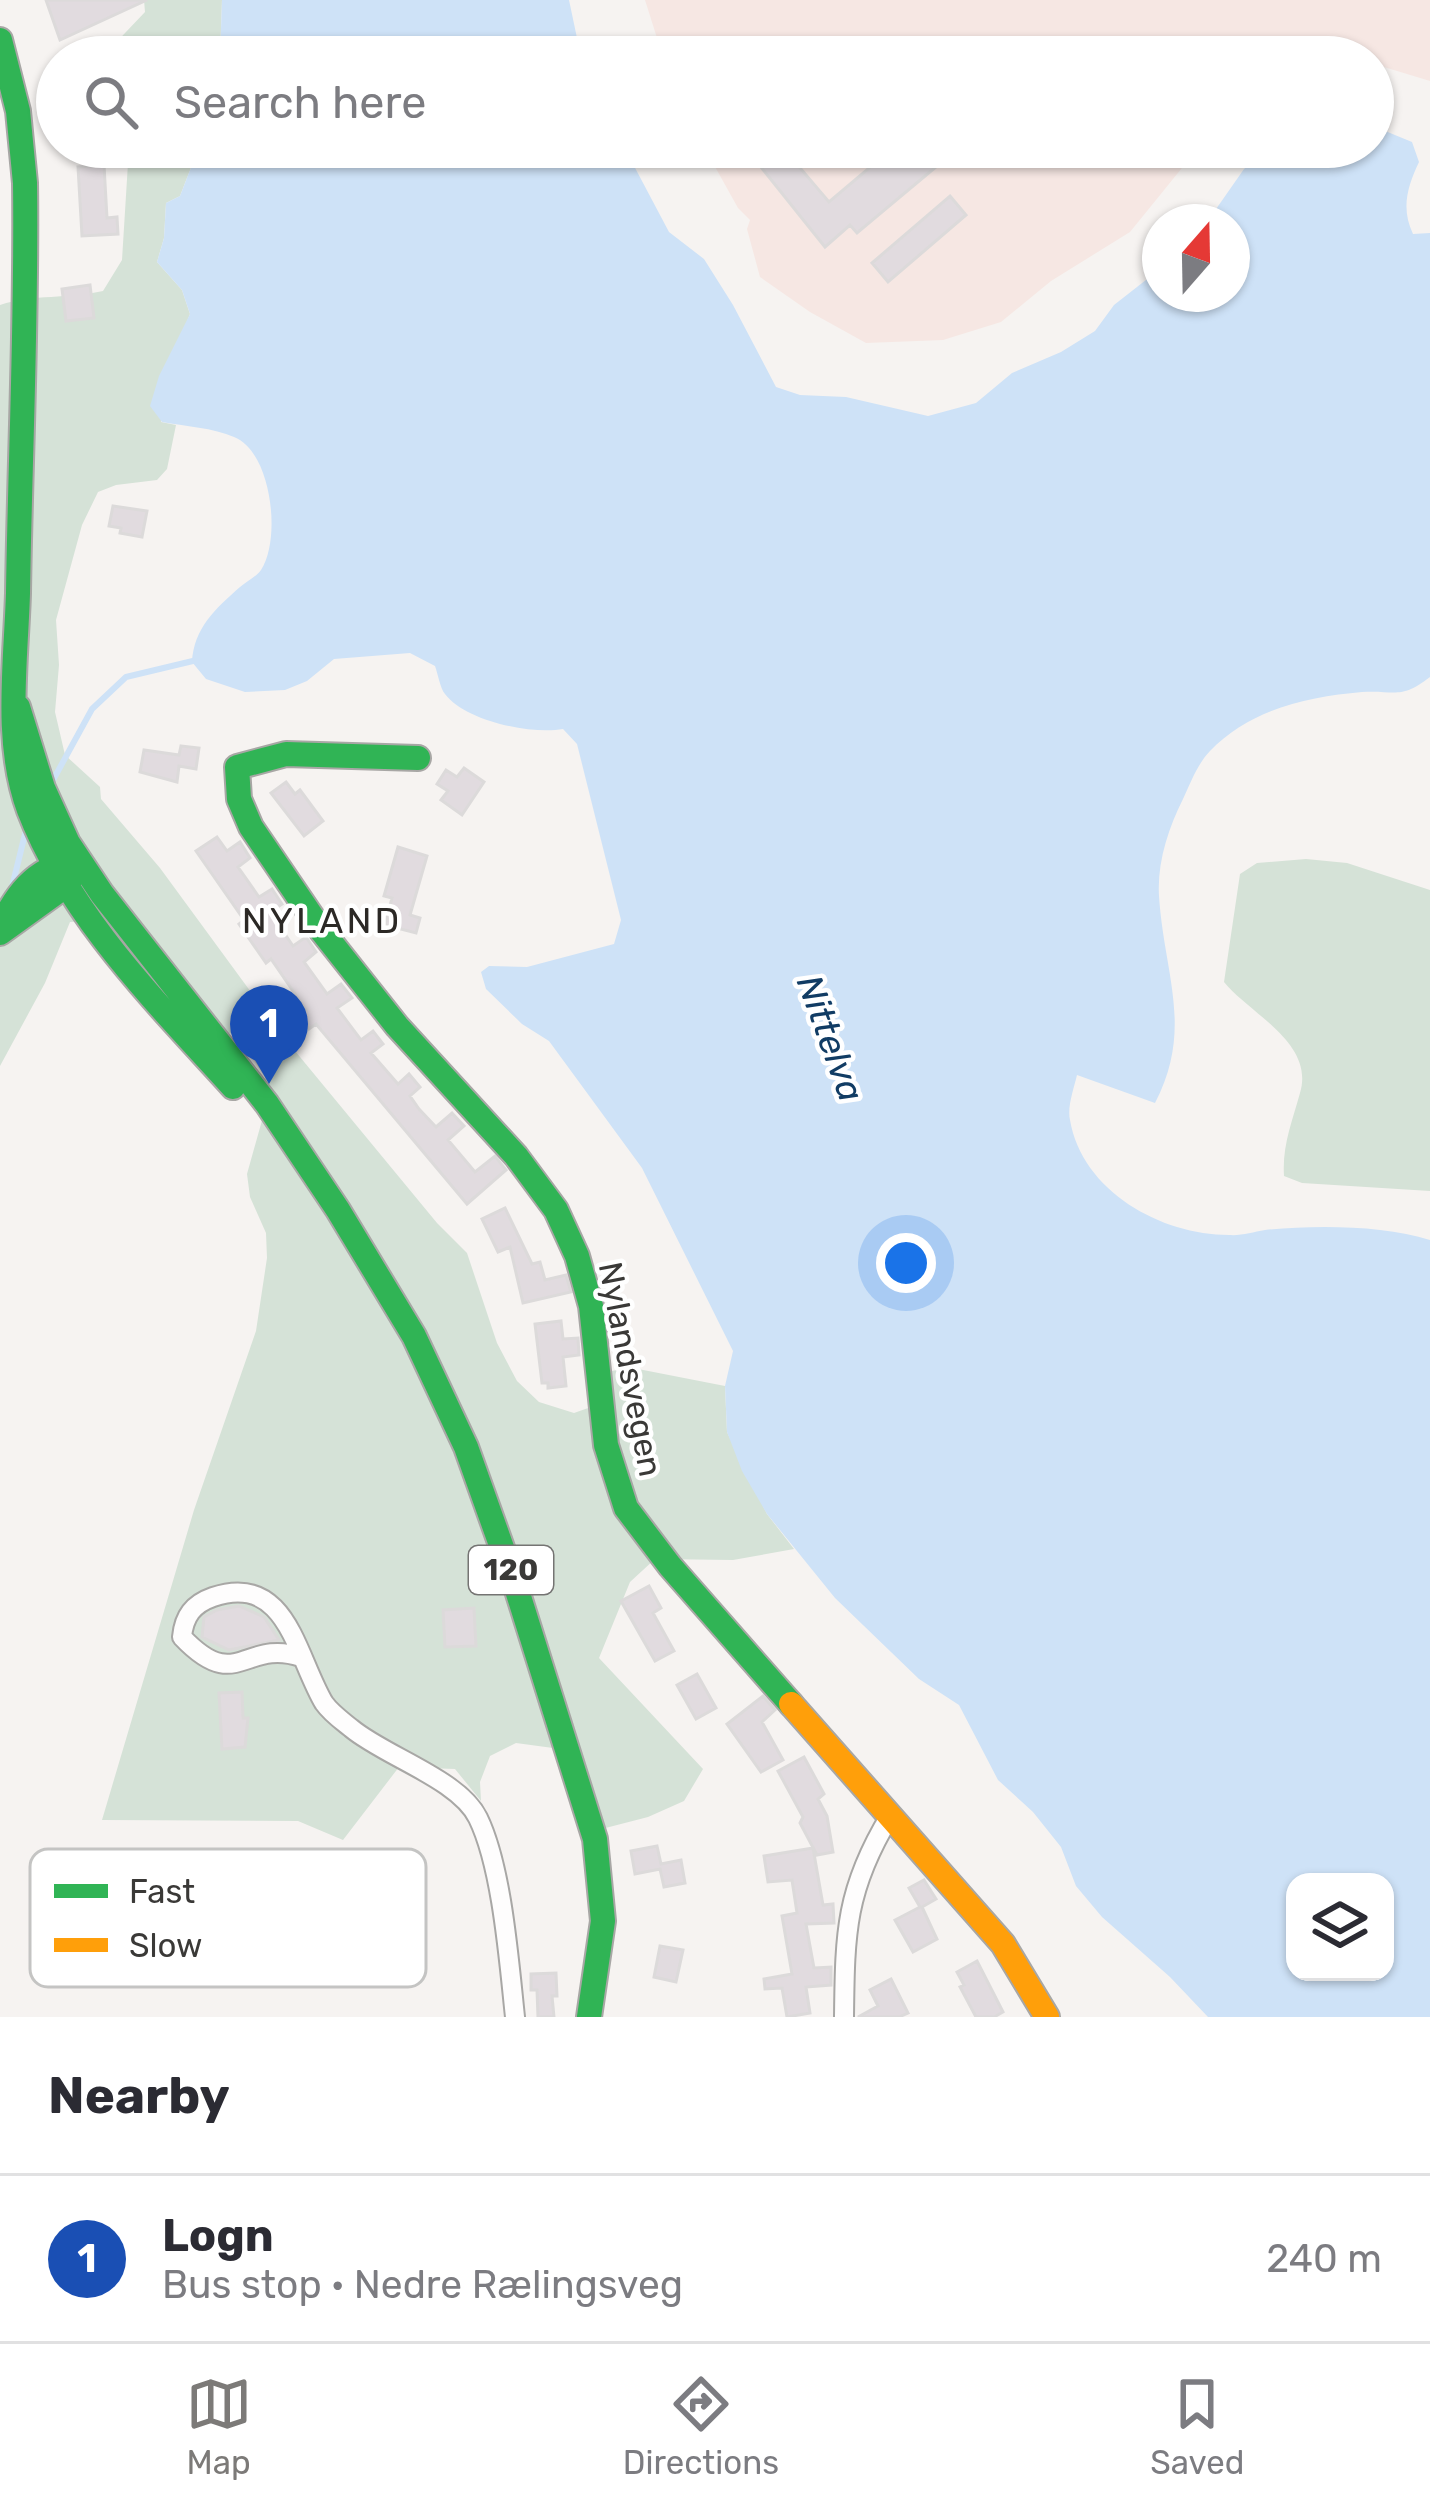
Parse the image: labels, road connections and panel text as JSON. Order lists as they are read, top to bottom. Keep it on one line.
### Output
{"streets":{"main road":["Nylandsvegen","120"]},"districts":["NYLAND"],"water":["Nittelva"],"legend":["Fast","Slow"],"north":"top","page":{"search":"Search here","pins":"1","heading":"Nearby","list":[{"mark":"1","name":"Logn","note":"Bus stop · Nedre Rælingsveg","value":"240 m"}],"nav":["Map","Directions","Saved"]}}
